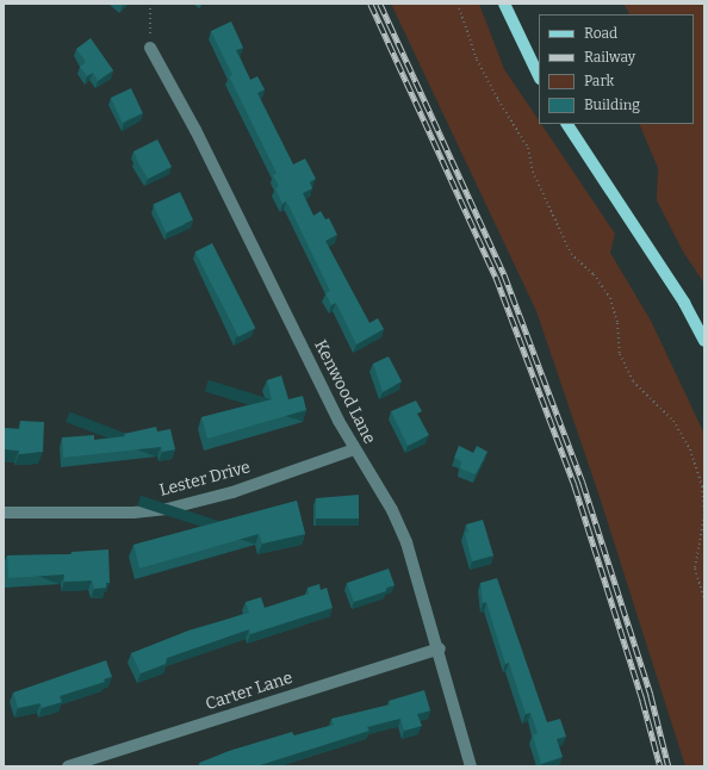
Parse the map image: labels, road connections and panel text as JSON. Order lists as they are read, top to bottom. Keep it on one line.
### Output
{"streets":{"street":["Kenwood Lane","Lester Drive","Carter Lane"]},"crossings":[["Kenwood Lane","Lester Drive"],["Kenwood Lane","Carter Lane"]],"legend":["Road","Railway","Park","Building"]}
